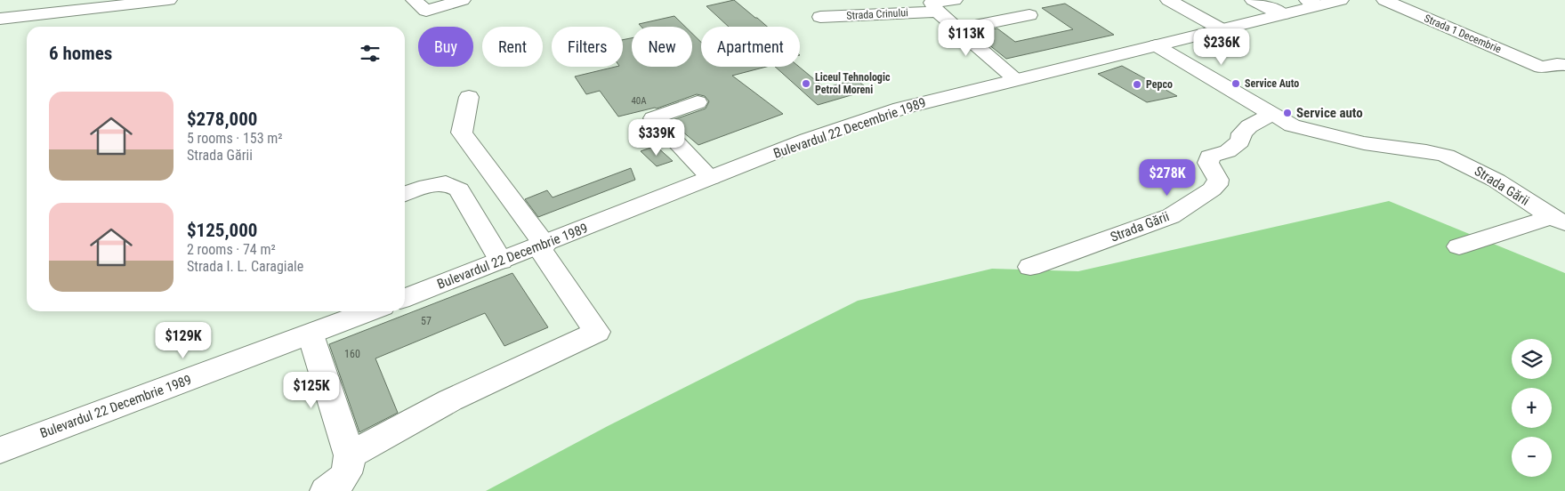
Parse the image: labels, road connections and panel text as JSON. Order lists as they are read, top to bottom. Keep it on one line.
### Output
{"streets":{"main road":["Strada Crinului","Strada 1 Decembrie","Bulevardul 22 Decembrie 1989","Strada Gării"]},"crossings":[["Bulevardul 22 Decembrie 1989","Strada Gării"]],"places":["Liceul Tehnologic Petrol Moreni","Service Auto","Pepco","Service auto"],"house_numbers":["40A","57","160"],"page":{"price":["$113K","$236K","$339K","$278K","$129K","$125K"],"chip":["Buy","Rent","Filters","New","Apartment"],"heading":"6 homes","list":[{"name":"$278,000","note":"5 rooms · 153 m² · Strada Gării"},{"name":"$125,000","note":"2 rooms · 74 m² · Strada I. L. Caragiale"}],"map_buttons":["+","−"]}}
